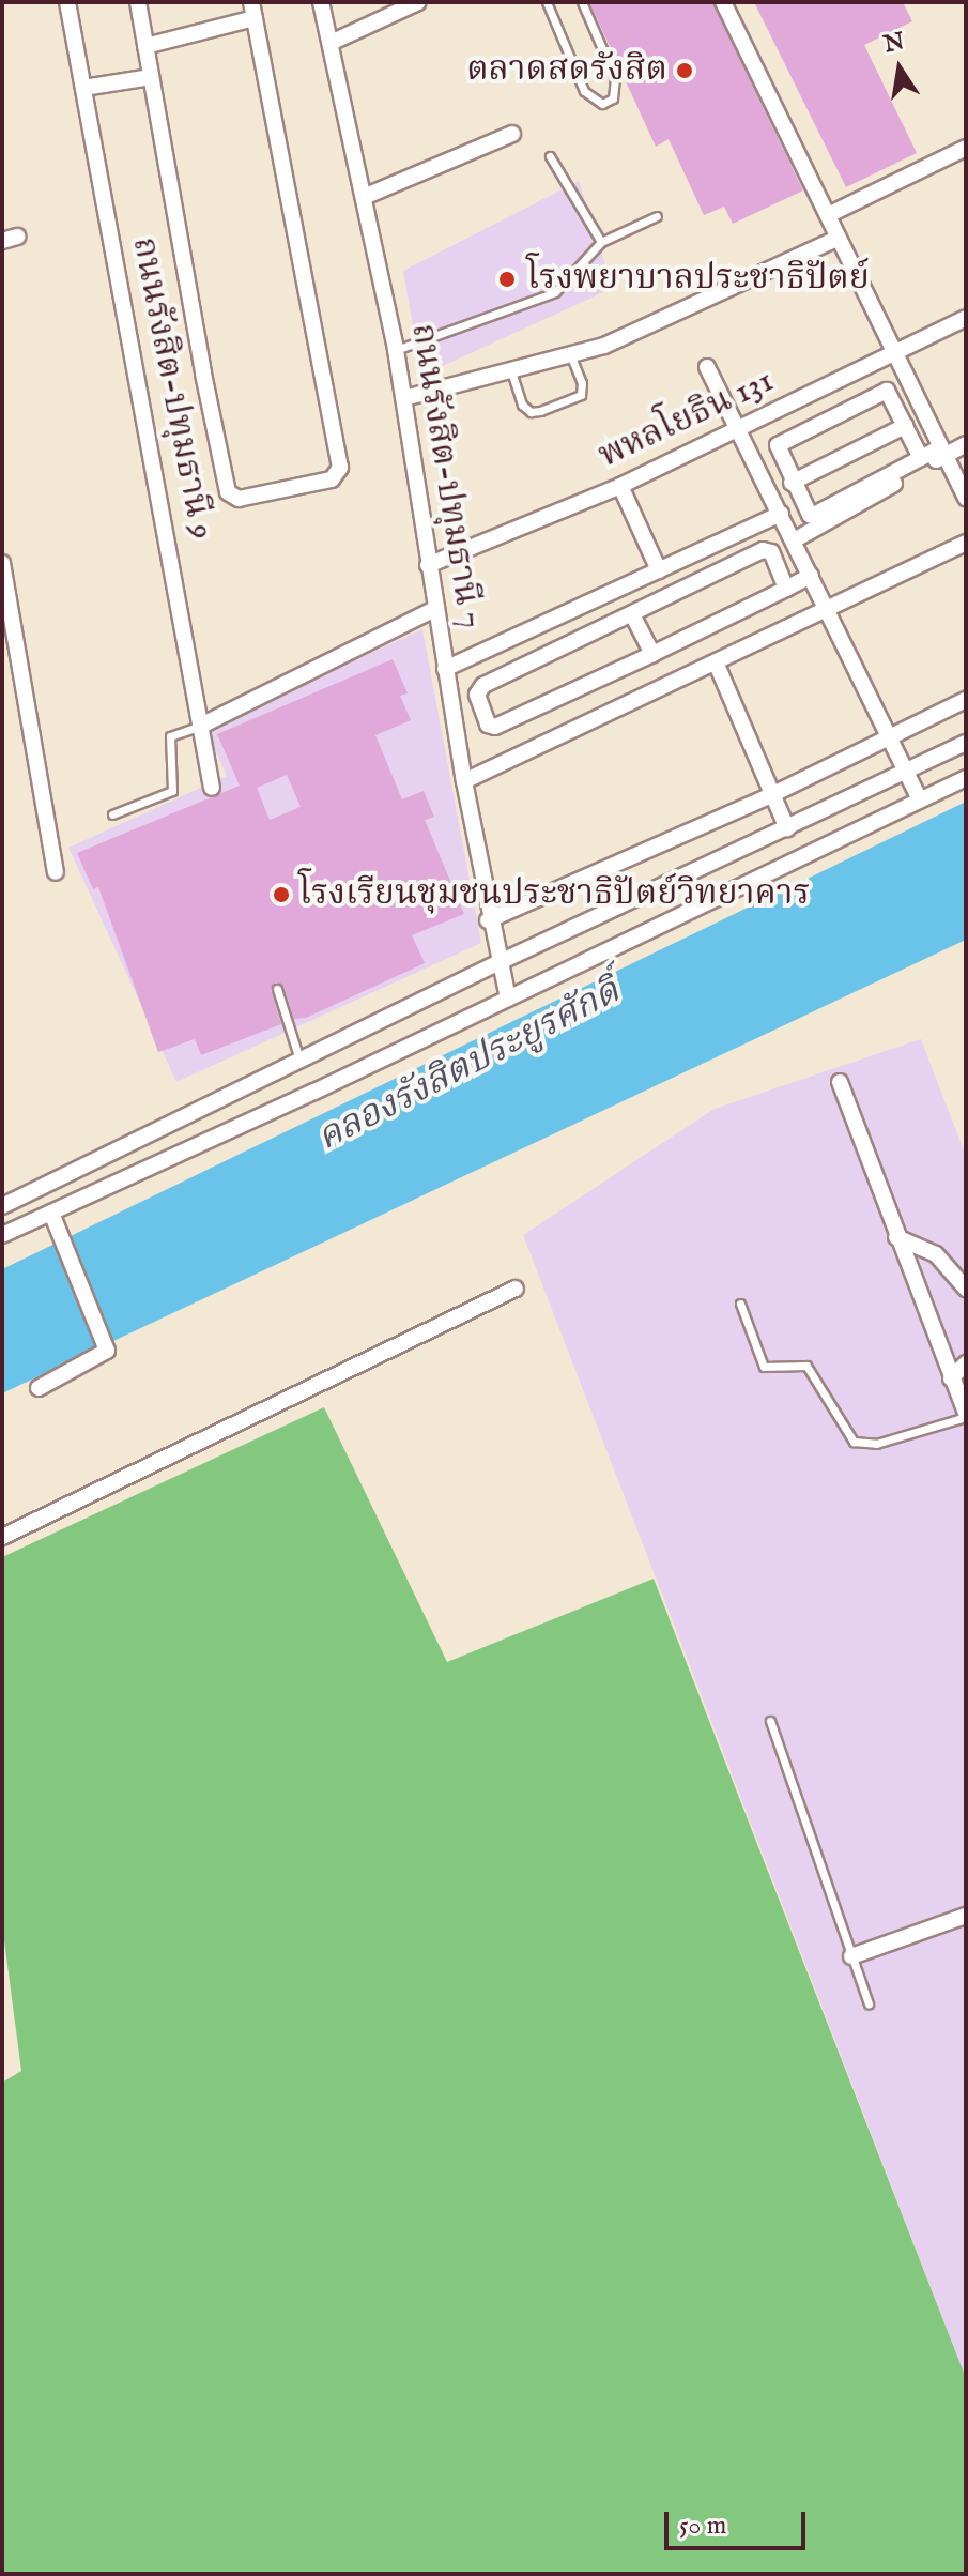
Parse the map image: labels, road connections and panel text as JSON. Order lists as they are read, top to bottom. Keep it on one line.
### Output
{"streets":{"street":["ถนนรังสิต-ปทุมธานี 9","พหลโยธิน 131","ถนนรังสิต-ปทุมธานี 7"]},"crossings":[["พหลโยธิน 131","ถนนรังสิต-ปทุมธานี 7"]],"water":["คลองรังสิตประยูรศักดิ์"],"places":["ตลาดสดรังสิต","โรงพยาบาลประชาธิปัตย์","โรงเรียนชุมชนประชาธิปัตย์วิทยาคาร"],"scale_bar":"50 m","north":"top"}
